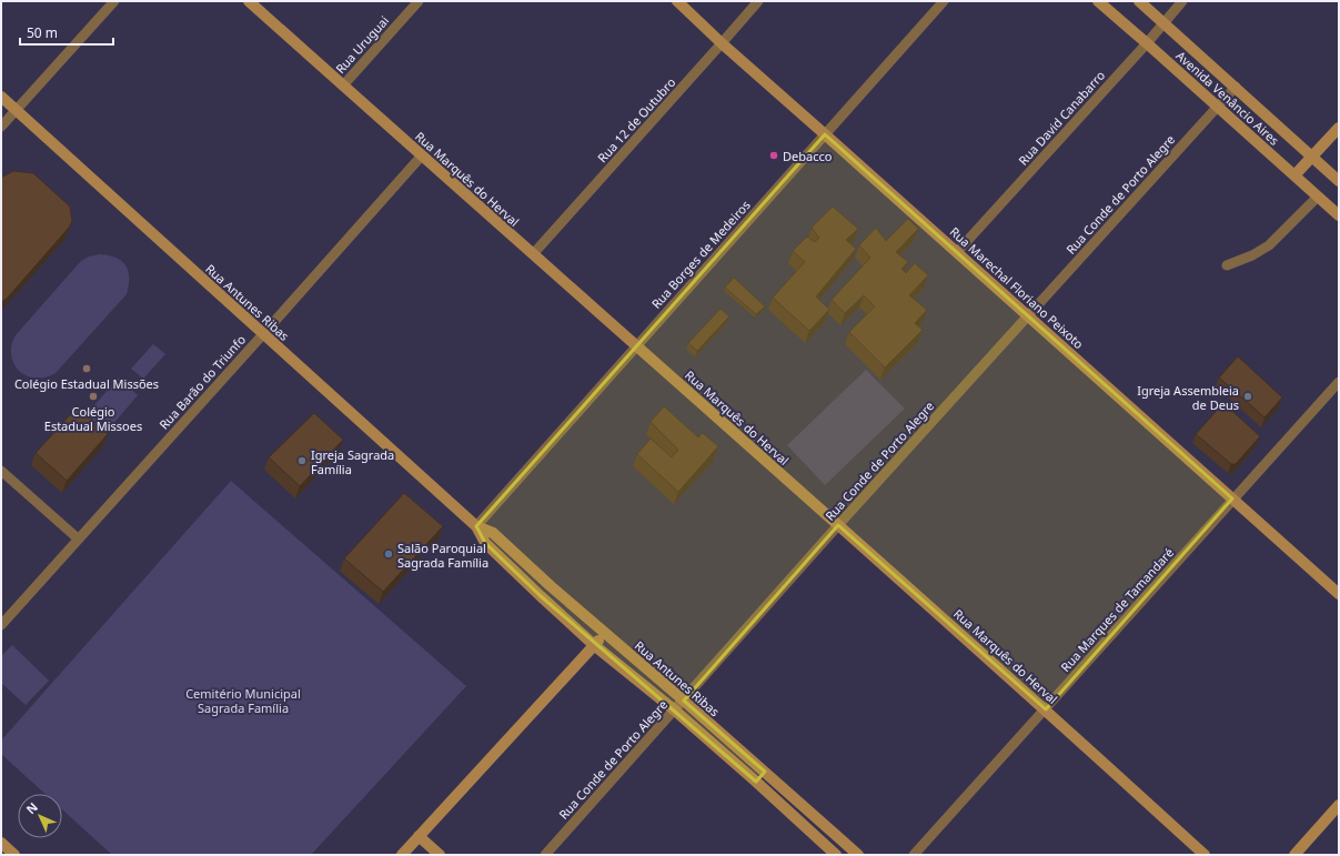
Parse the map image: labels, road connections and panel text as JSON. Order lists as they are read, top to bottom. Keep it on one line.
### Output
{"streets":{"street":["Rua Uruguai","Avenida Venâncio Aires","Rua David Canabarro","Rua 12 de Outubro","Rua Marquês do Herval","Rua Conde de Porto Alegre","Rua Borges de Medeiros","Rua Marechal Floriano Peixoto","Rua Antunes Ribas","Rua Barão do Triunfo","Rua Marques de Tamandaré"]},"crossings":[["Rua Uruguai","Rua Marquês do Herval"],["Avenida Venâncio Aires","Rua David Canabarro"],["Avenida Venâncio Aires","Rua Conde de Porto Alegre"],["Rua David Canabarro","Rua Marechal Floriano Peixoto"],["Rua 12 de Outubro","Rua Marquês do Herval"],["Rua 12 de Outubro","Rua Marechal Floriano Peixoto"],["Rua Marquês do Herval","Rua Conde de Porto Alegre"],["Rua Marquês do Herval","Rua Borges de Medeiros"],["Rua Marquês do Herval","Rua Barão do Triunfo"],["Rua Marquês do Herval","Rua Marques de Tamandaré"],["Rua Conde de Porto Alegre","Rua Marechal Floriano Peixoto"],["Rua Conde de Porto Alegre","Rua Antunes Ribas"],["Rua Borges de Medeiros","Rua Marechal Floriano Peixoto"],["Rua Borges de Medeiros","Rua Antunes Ribas"],["Rua Marechal Floriano Peixoto","Rua Marques de Tamandaré"],["Rua Antunes Ribas","Rua Barão do Triunfo"]],"parks":["Cemitério Municipal Sagrada Família"],"places":["Debacco","Colégio Estadual Missões","Colégio Estadual Missoes","Igreja Assembleia de Deus","Igreja Sagrada Família","Salão Paroquial Sagrada Família"],"scale_bar":"50 m","north":"top left"}
